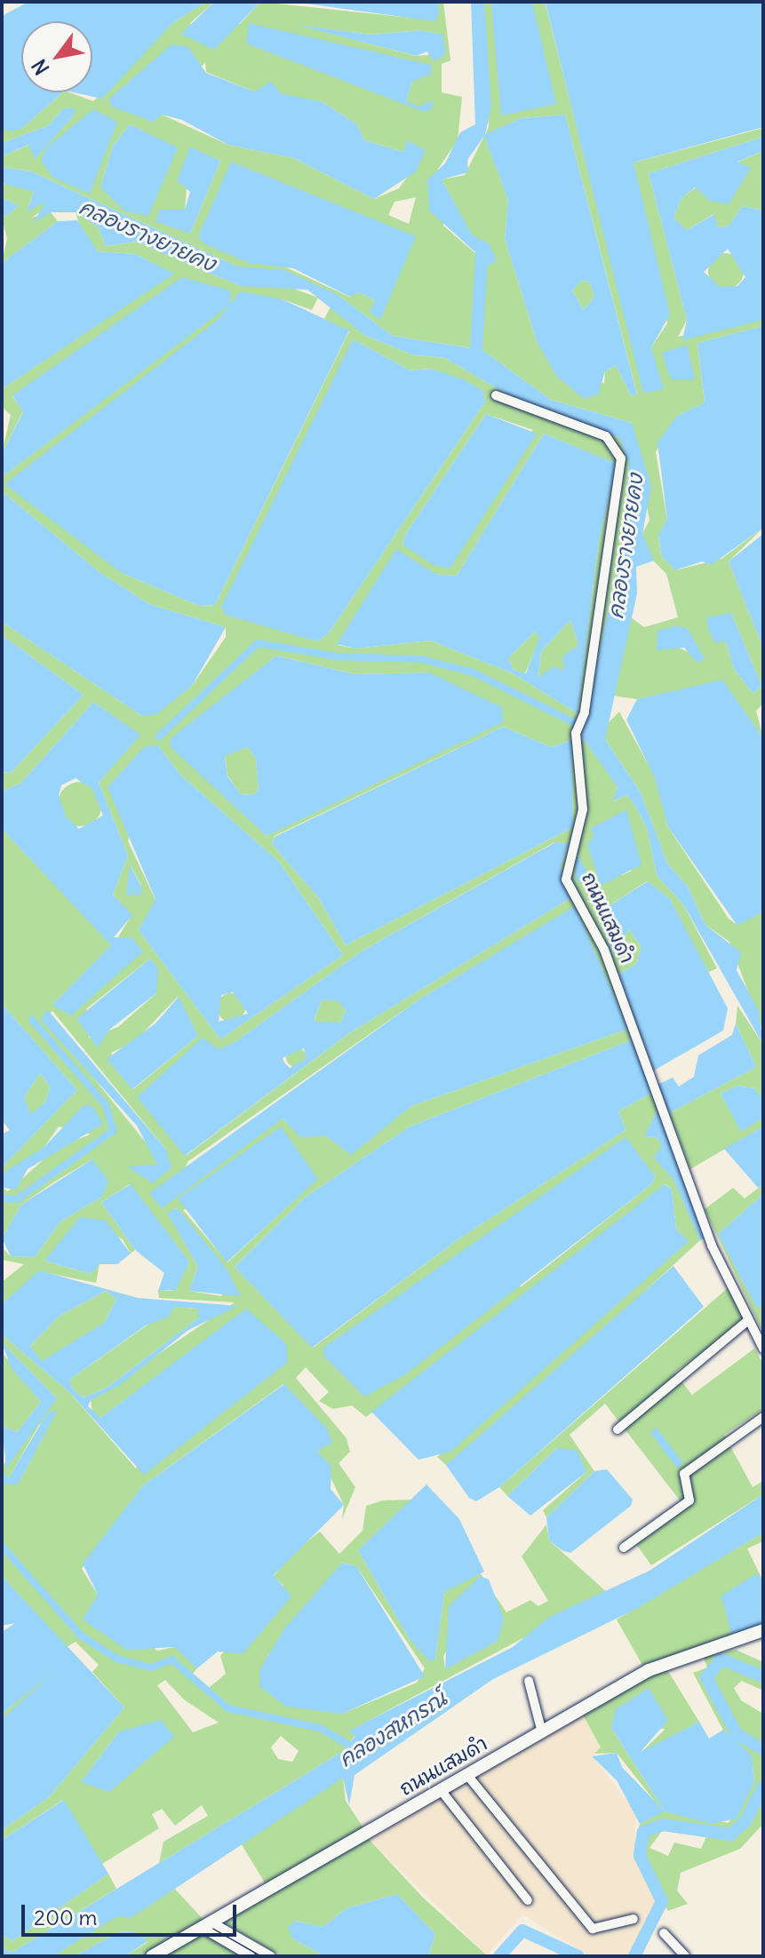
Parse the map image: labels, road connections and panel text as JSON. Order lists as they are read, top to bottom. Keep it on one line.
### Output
{"streets":{"street":["ถนนแสมดำ"]},"water":["คลองรางยายคง","คลองสหกรณ์"],"scale_bar":"200 m","north":"bottom left"}
